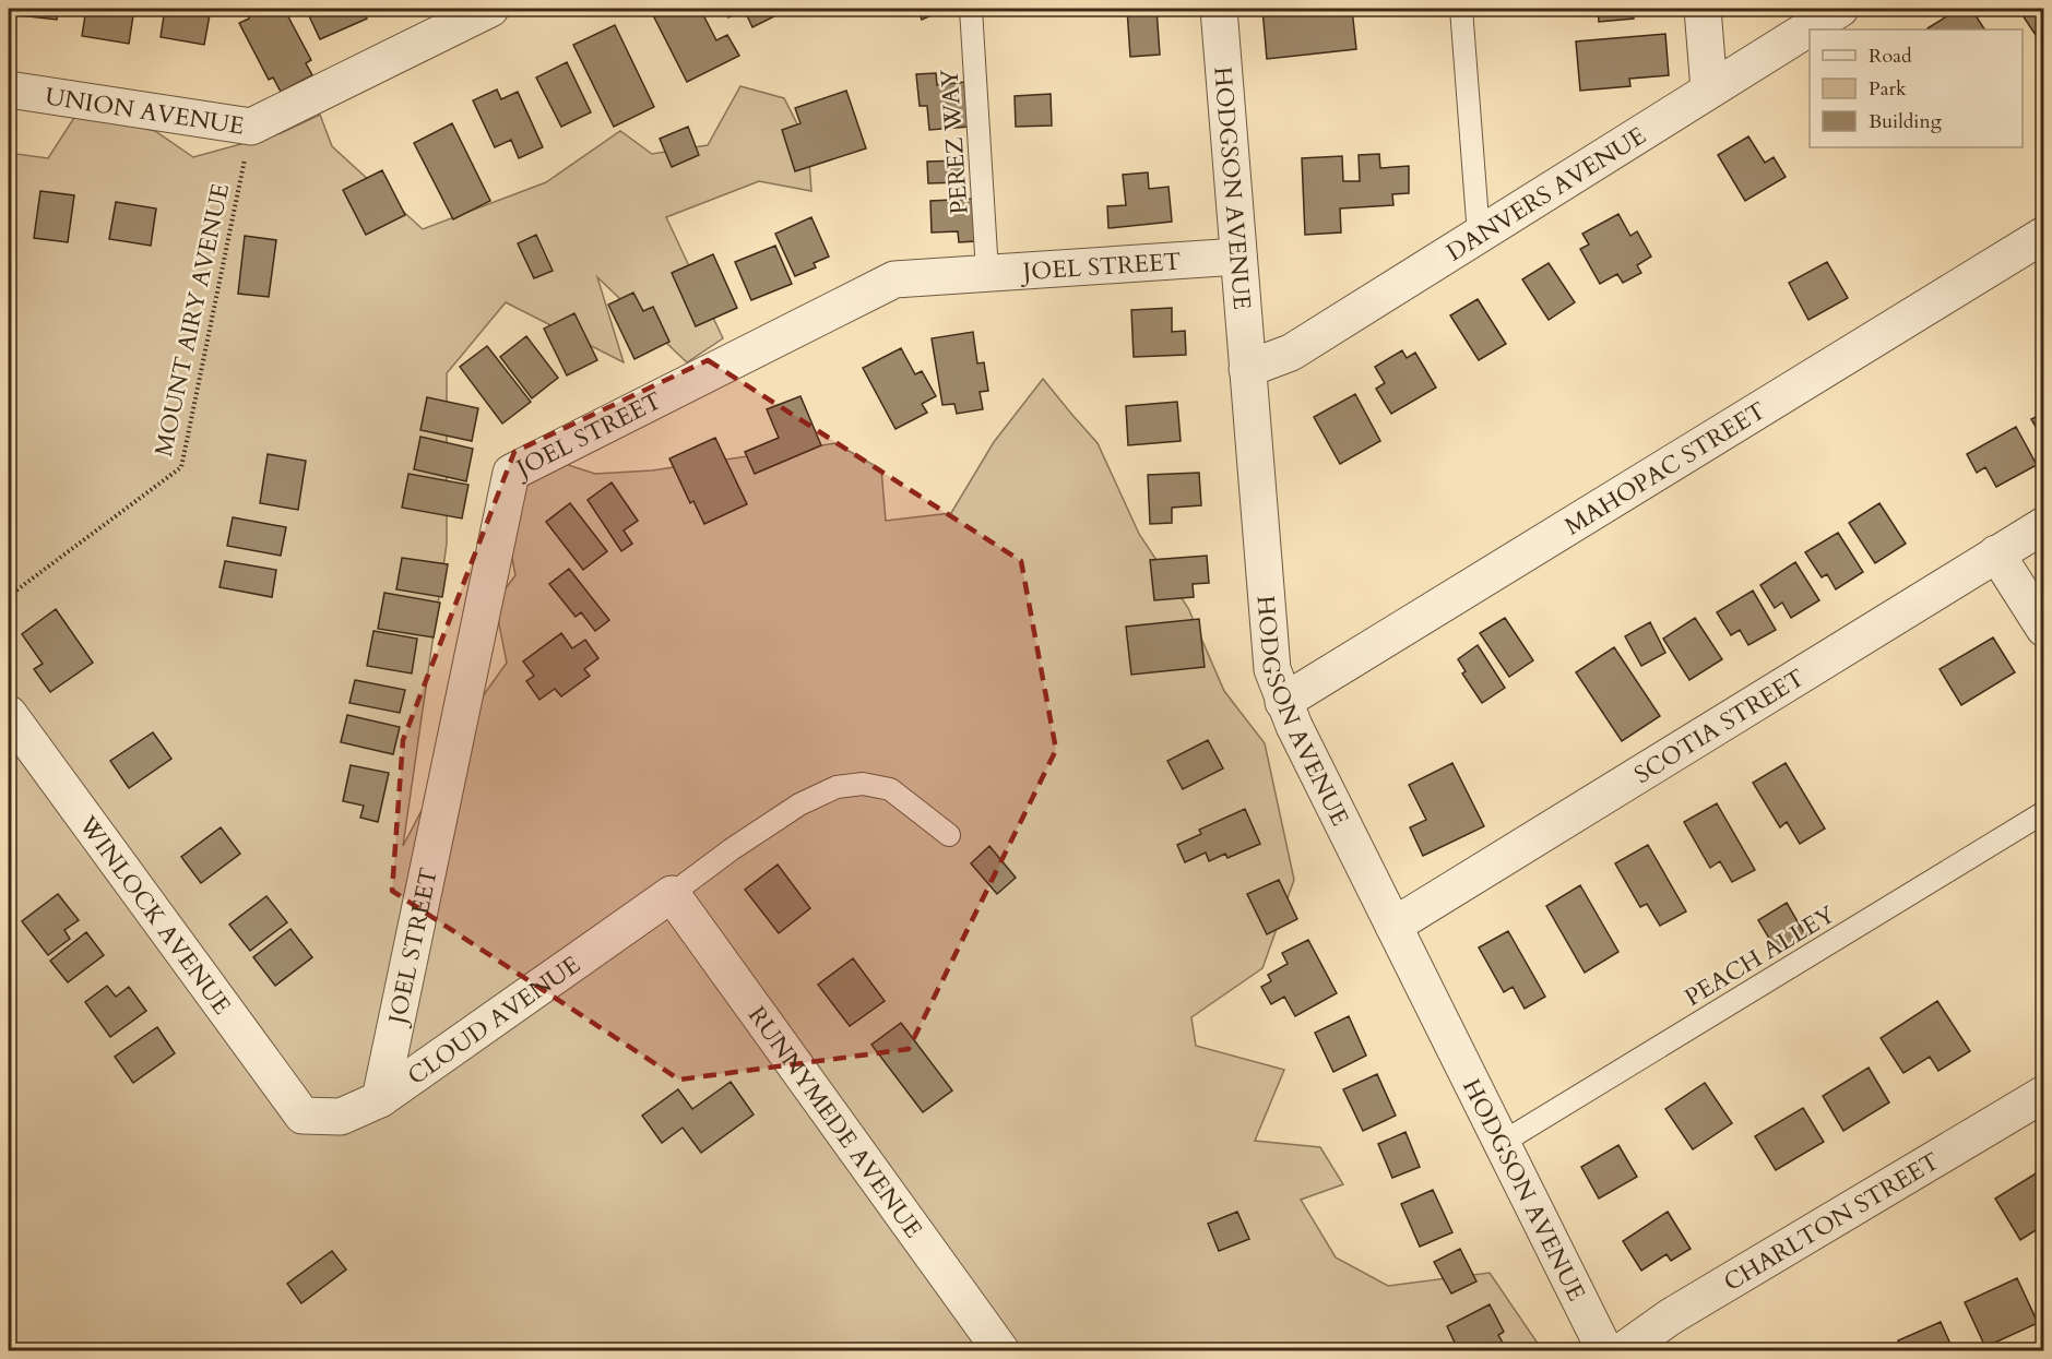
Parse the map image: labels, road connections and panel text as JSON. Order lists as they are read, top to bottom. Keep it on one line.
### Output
{"streets":{"street":["UNION AVENUE","HODGSON AVENUE","DANVERS AVENUE","JOEL STREET","MAHOPAC STREET","SCOTIA STREET","WINLOCK AVENUE","CLOUD AVENUE","RUNNYMEDE AVENUE","CHARLTON STREET"],"lane":["PEREZ WAY","PEACH ALLEY"],"path":["MOUNT AIRY AVENUE"]},"crossings":[["UNION AVENUE","MOUNT AIRY AVENUE"],["PEREZ WAY","JOEL STREET"],["HODGSON AVENUE","DANVERS AVENUE"],["HODGSON AVENUE","JOEL STREET"],["HODGSON AVENUE","MAHOPAC STREET"],["HODGSON AVENUE","SCOTIA STREET"],["HODGSON AVENUE","PEACH ALLEY"],["JOEL STREET","CLOUD AVENUE"],["WINLOCK AVENUE","CLOUD AVENUE"],["CLOUD AVENUE","RUNNYMEDE AVENUE"]],"legend":["Road","Park","Building"]}
